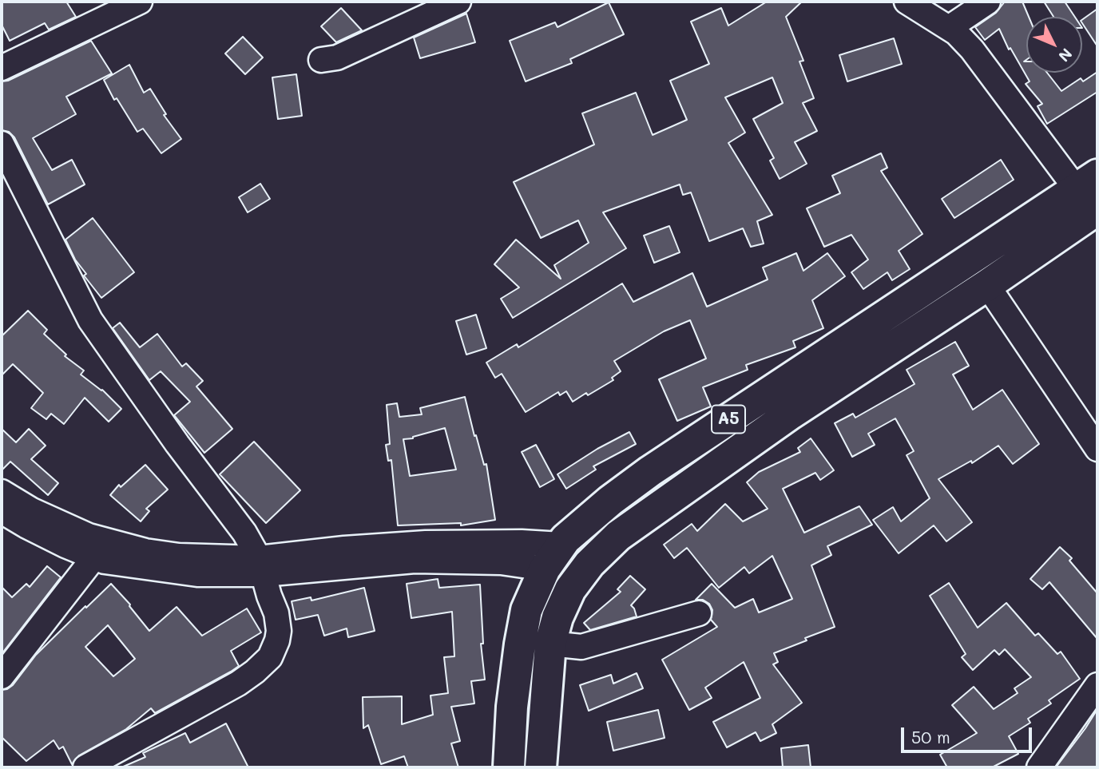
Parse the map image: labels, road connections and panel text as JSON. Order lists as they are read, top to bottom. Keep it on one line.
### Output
{"streets":{"highway":["A5"]},"scale_bar":"50 m","north":"bottom right"}
